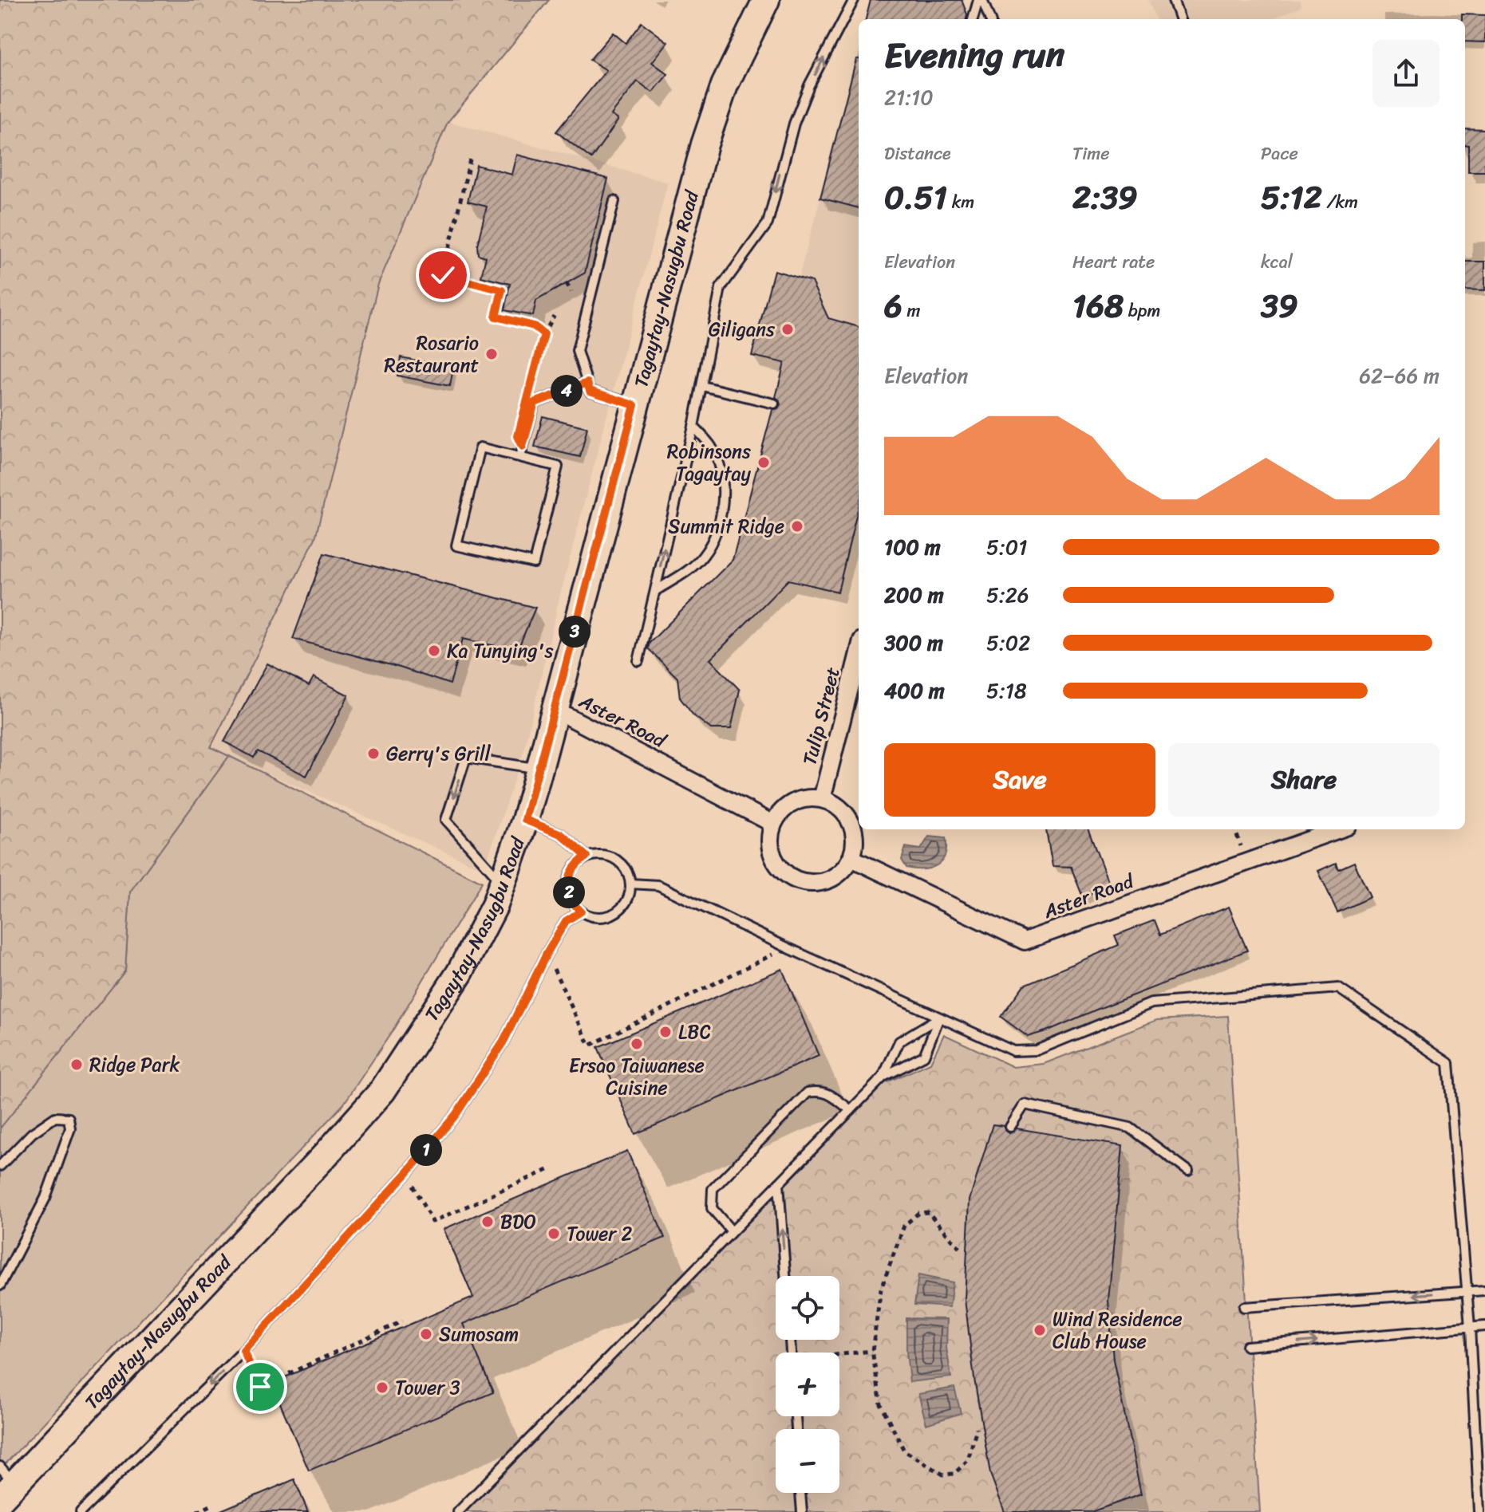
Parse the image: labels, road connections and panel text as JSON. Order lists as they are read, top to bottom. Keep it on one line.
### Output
{"streets":{"main road":["Tagaytay-Nasugbu Road"],"street":["Tulip Street","Aster Road"]},"crossings":[["Tagaytay-Nasugbu Road","Aster Road"],["Tulip Street","Aster Road"]],"places":["Giligans","Rosario Restaurant","Robinsons Tagaytay","Summit Ridge","Ka Tunying's","Gerry's Grill","LBC","Ersao Taiwanese Cuisine","Ridge Park","BDO","Tower 2","Wind Residence Club House","Sumosam","Tower 3"],"page":{"heading":["Evening run","21:10"],"stats":[["Distance","0.51 km"],["Time","2:39"],["Pace","5:12 /km"],["Elevation","6 m"],["Heart rate","168 bpm"],["kcal","39"]],"chart":["Elevation","62–66 m"],"pins":["4","3","2","1"],"list":[{"name":"100 m","note":"5:01"},{"name":"200 m","note":"5:26"},{"name":"300 m","note":"5:02"},{"name":"400 m","note":"5:18"}],"buttons":["Save","Share"],"map_buttons":["+","−"]}}
